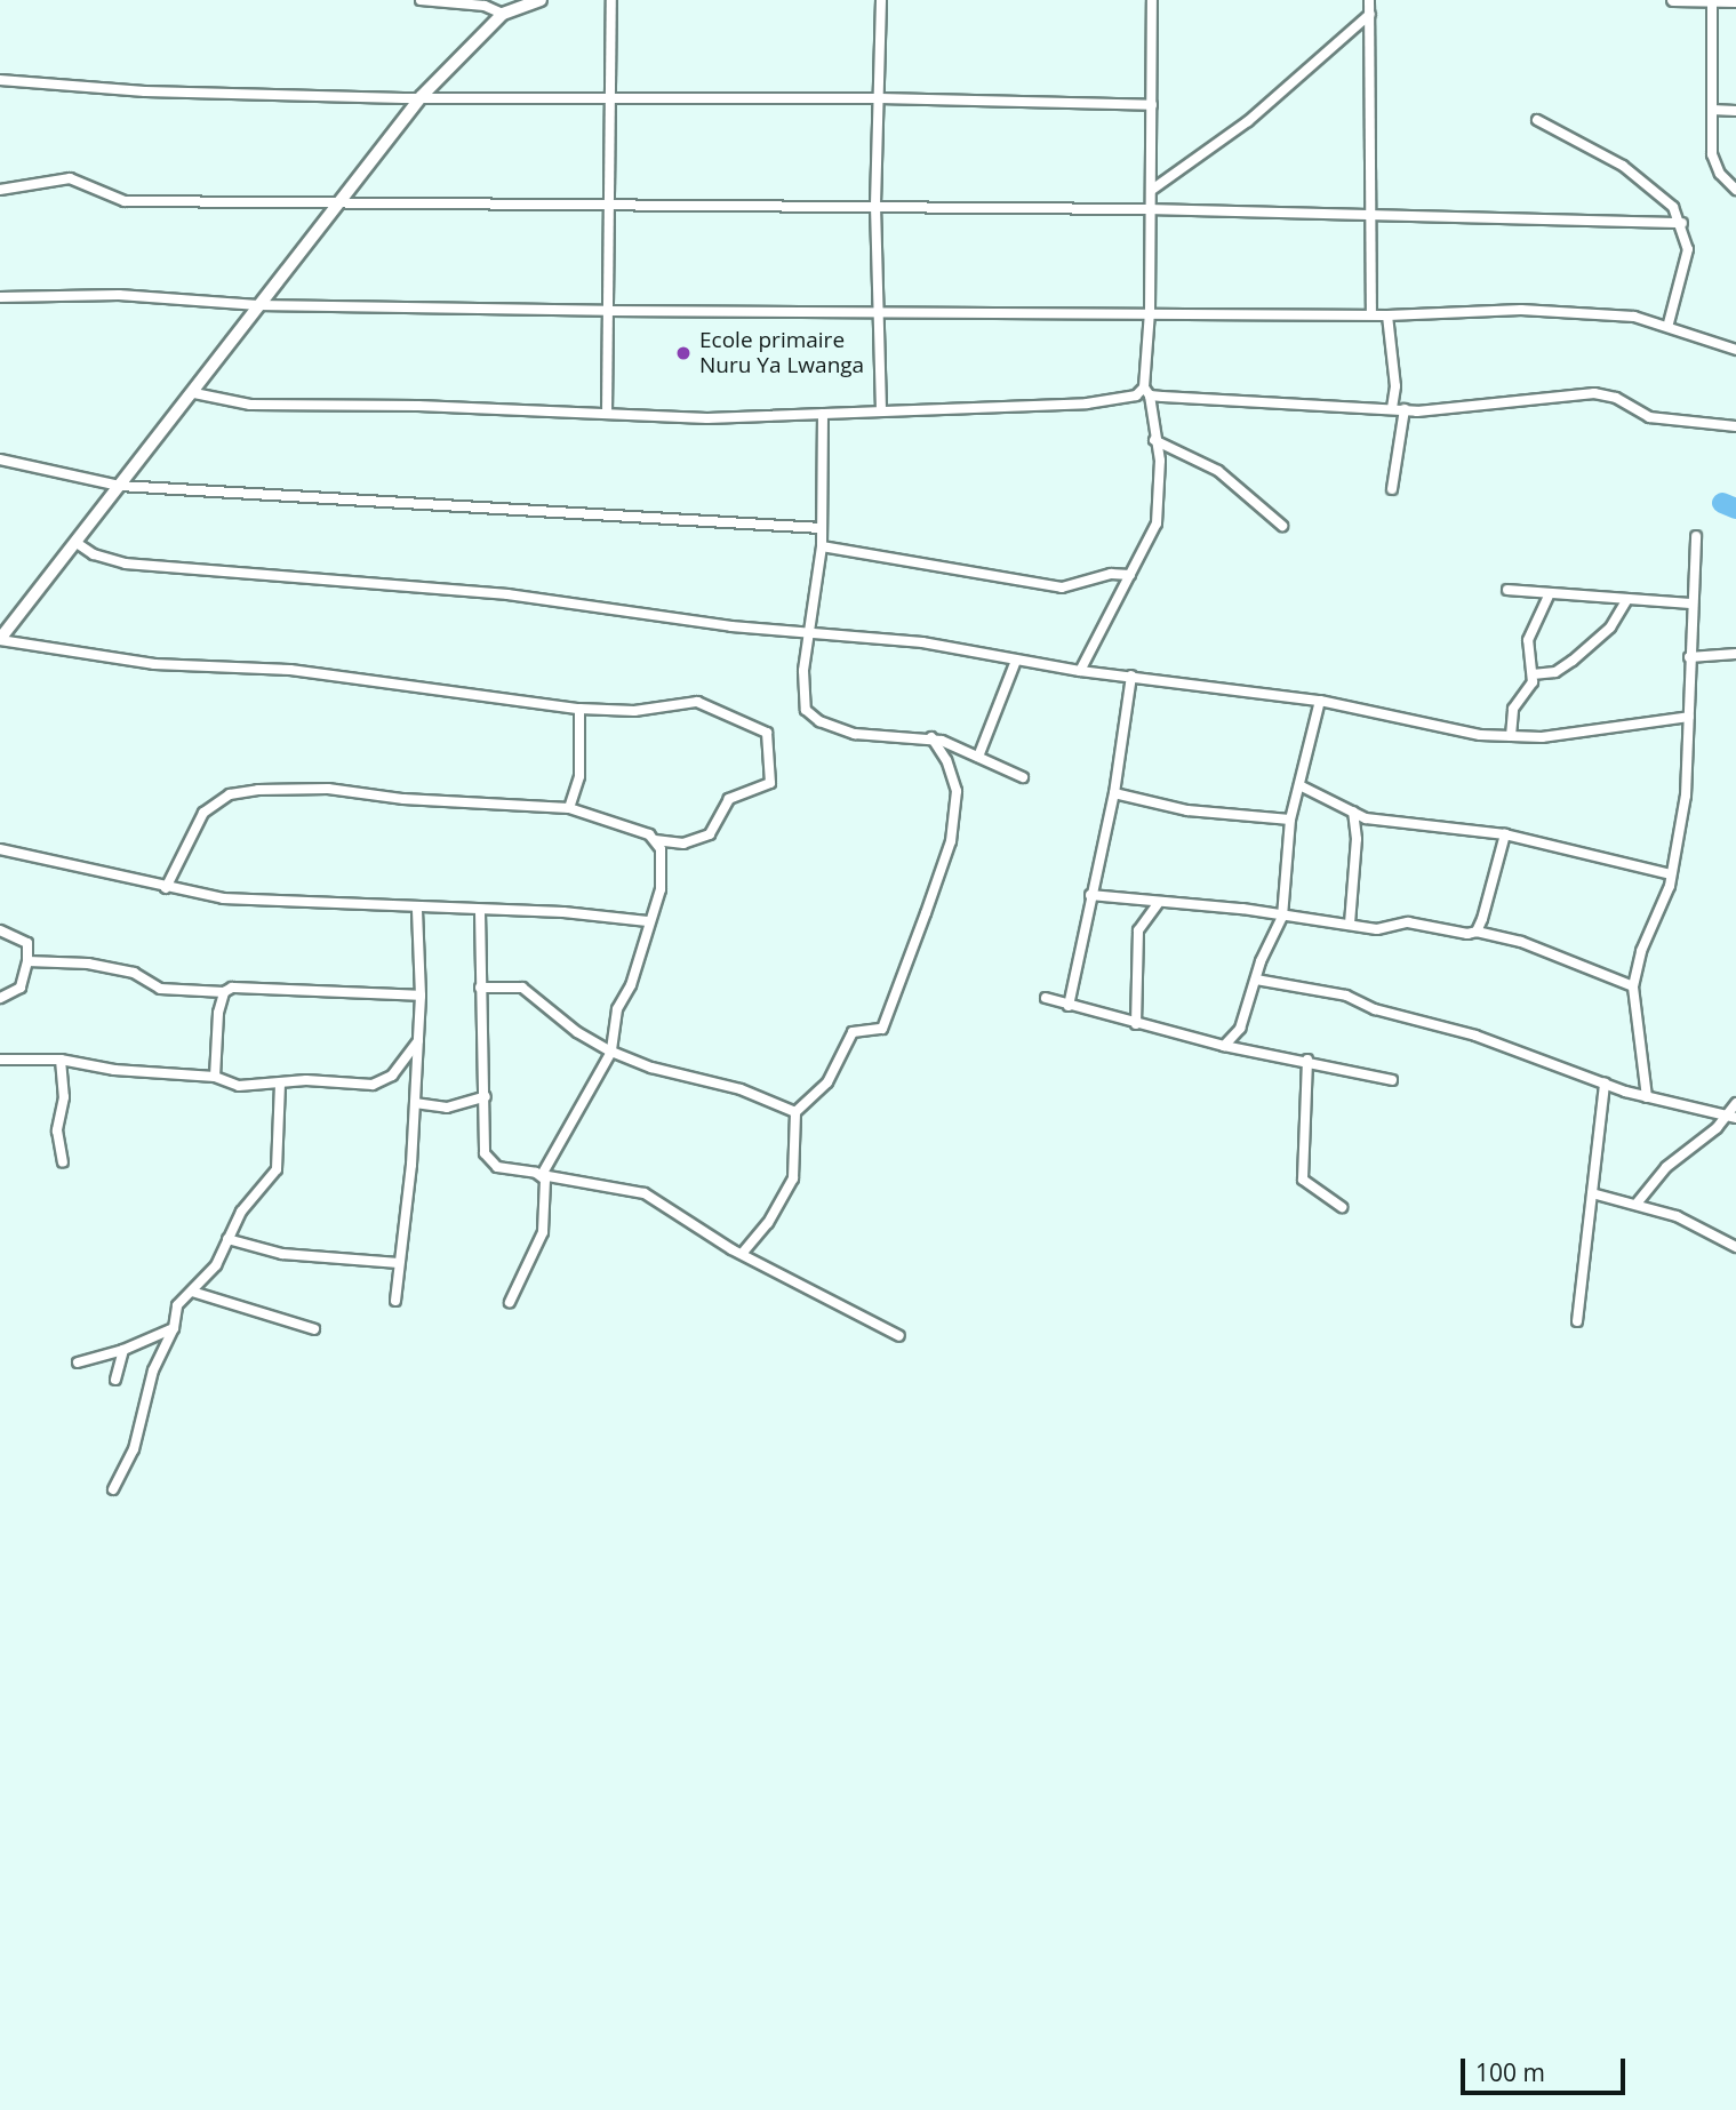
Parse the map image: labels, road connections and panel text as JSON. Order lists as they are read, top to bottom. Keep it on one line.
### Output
{"places":["Ecole primaire Nuru Ya Lwanga"],"scale_bar":"100 m"}
